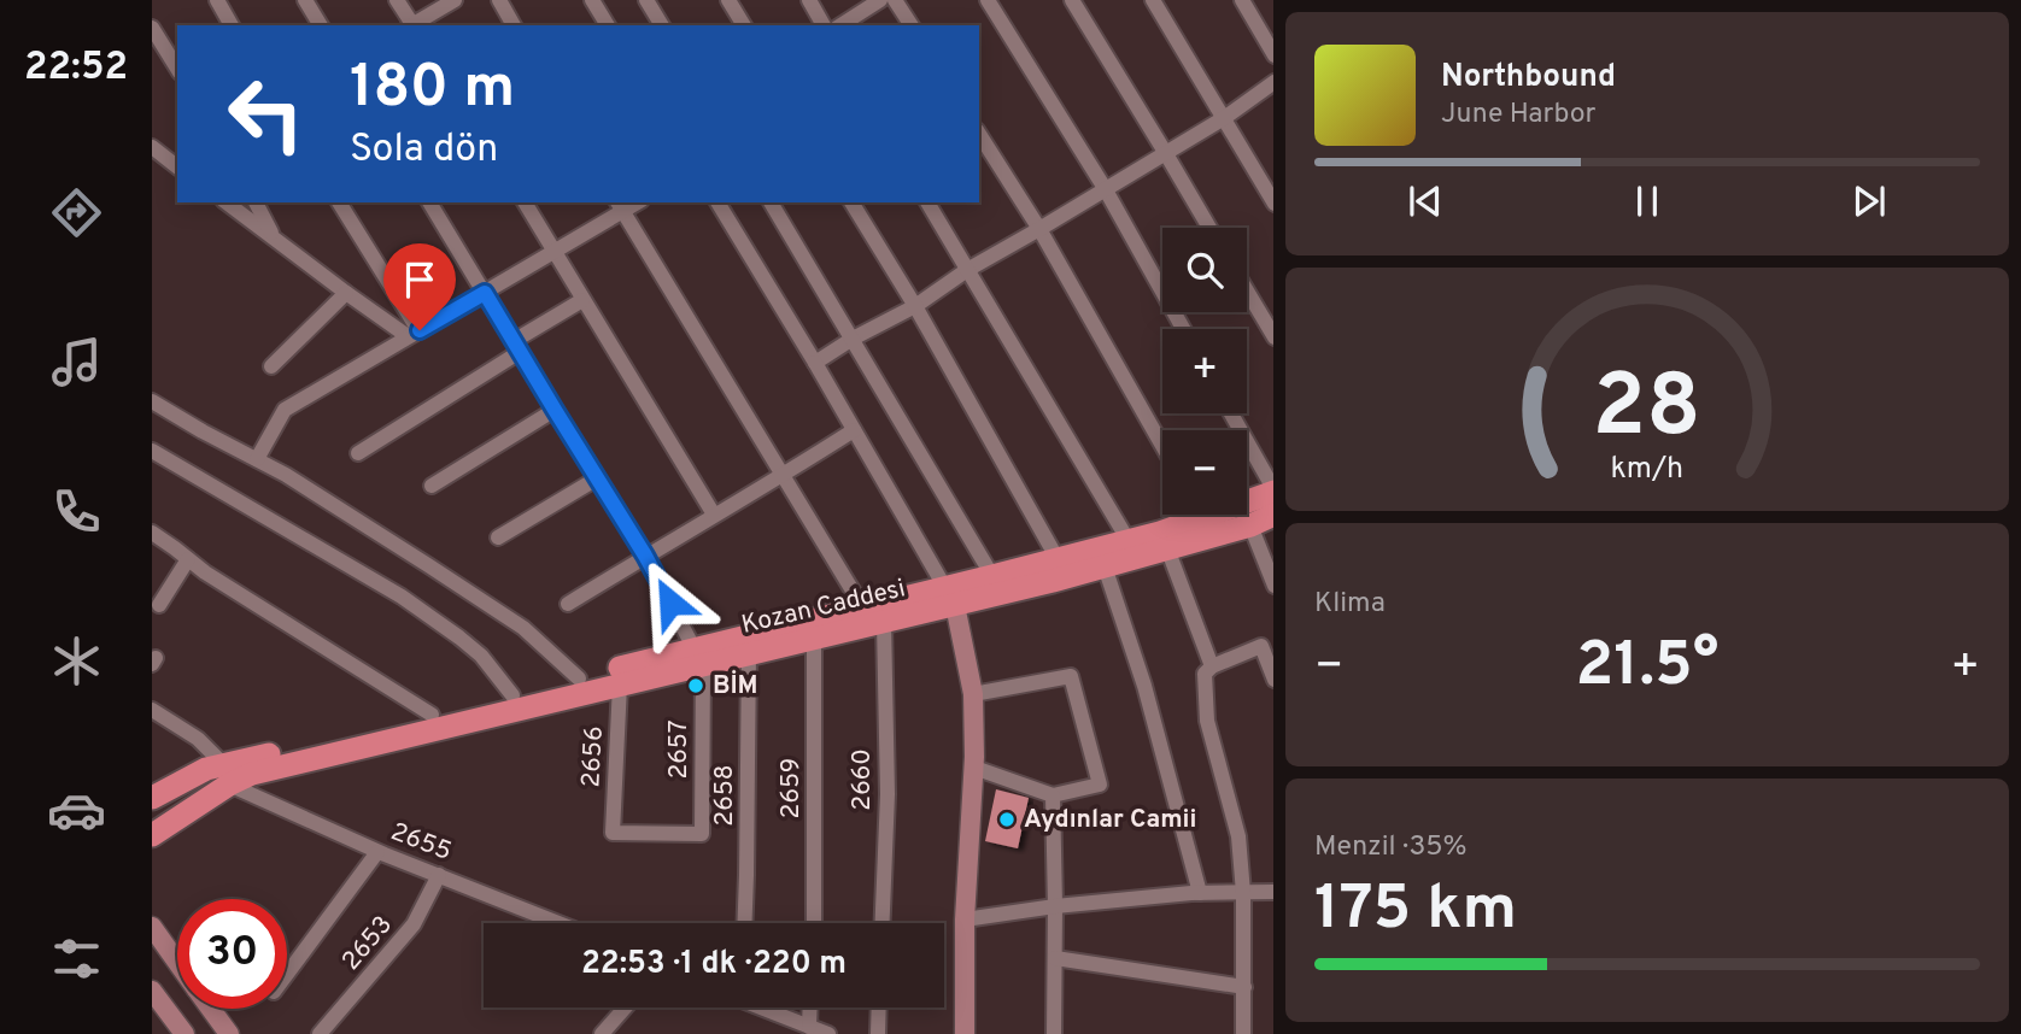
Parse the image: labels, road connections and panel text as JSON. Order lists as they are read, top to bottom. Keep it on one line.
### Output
{"streets":{"highway":["Kozan Caddesi"],"street":["2657","2656","2660","2659","2658","2655","2653"]},"crossings":[["Kozan Caddesi","2657"],["Kozan Caddesi","2656"],["Kozan Caddesi","2660"],["Kozan Caddesi","2659"],["Kozan Caddesi","2658"],["Kozan Caddesi","2655"],["2657","2656"],["2655","2653"]],"places":["BİM","Aydınlar Camii"],"page":{"tabs":"22:52","turn":["180 m","Sola dön"],"song":["Northbound","June Harbor"],"map_buttons":["+","−"],"tile":["Klima",["Menzil · 35%","175 km"]],"heat":["−","21.5°","+"],"limit":"30","trip":"22:53 · 1 dk · 220 m","gauge":["28","km/h"]}}
